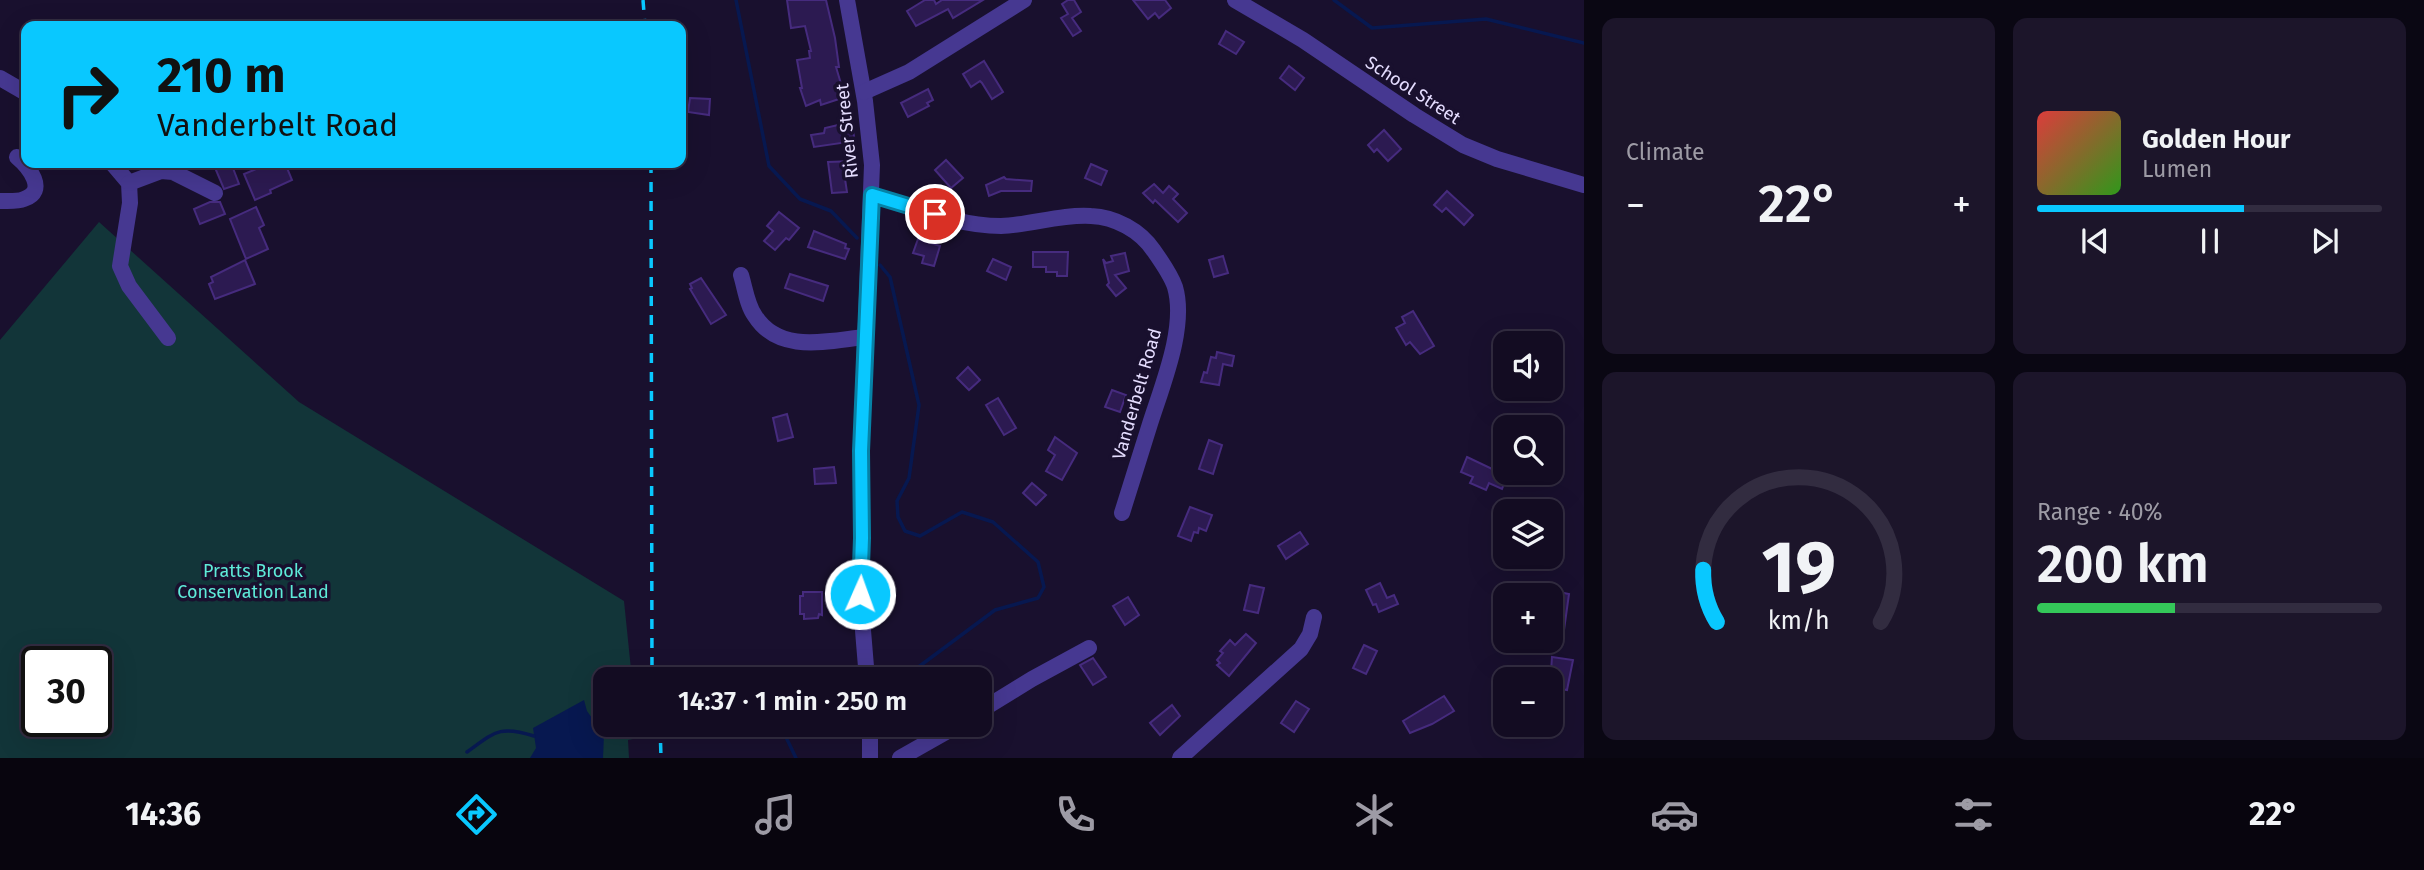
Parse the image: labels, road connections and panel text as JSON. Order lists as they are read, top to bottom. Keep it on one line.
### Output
{"streets":{"street":["School Street","River Street","Vanderbelt Road"]},"crossings":[["River Street","Vanderbelt Road"]],"parks":["Pratts Brook Conservation Land"],"page":{"tile":["Climate",["Range · 40%","200 km"]],"turn":["210 m","Vanderbelt Road"],"song":["Golden Hour","Lumen"],"heat":["−","22°","+"],"map_buttons":["+","−"],"limit":"30","trip":"14:37 · 1 min · 250 m","tabs":["14:36","22°"],"gauge":["19","km/h"]}}
